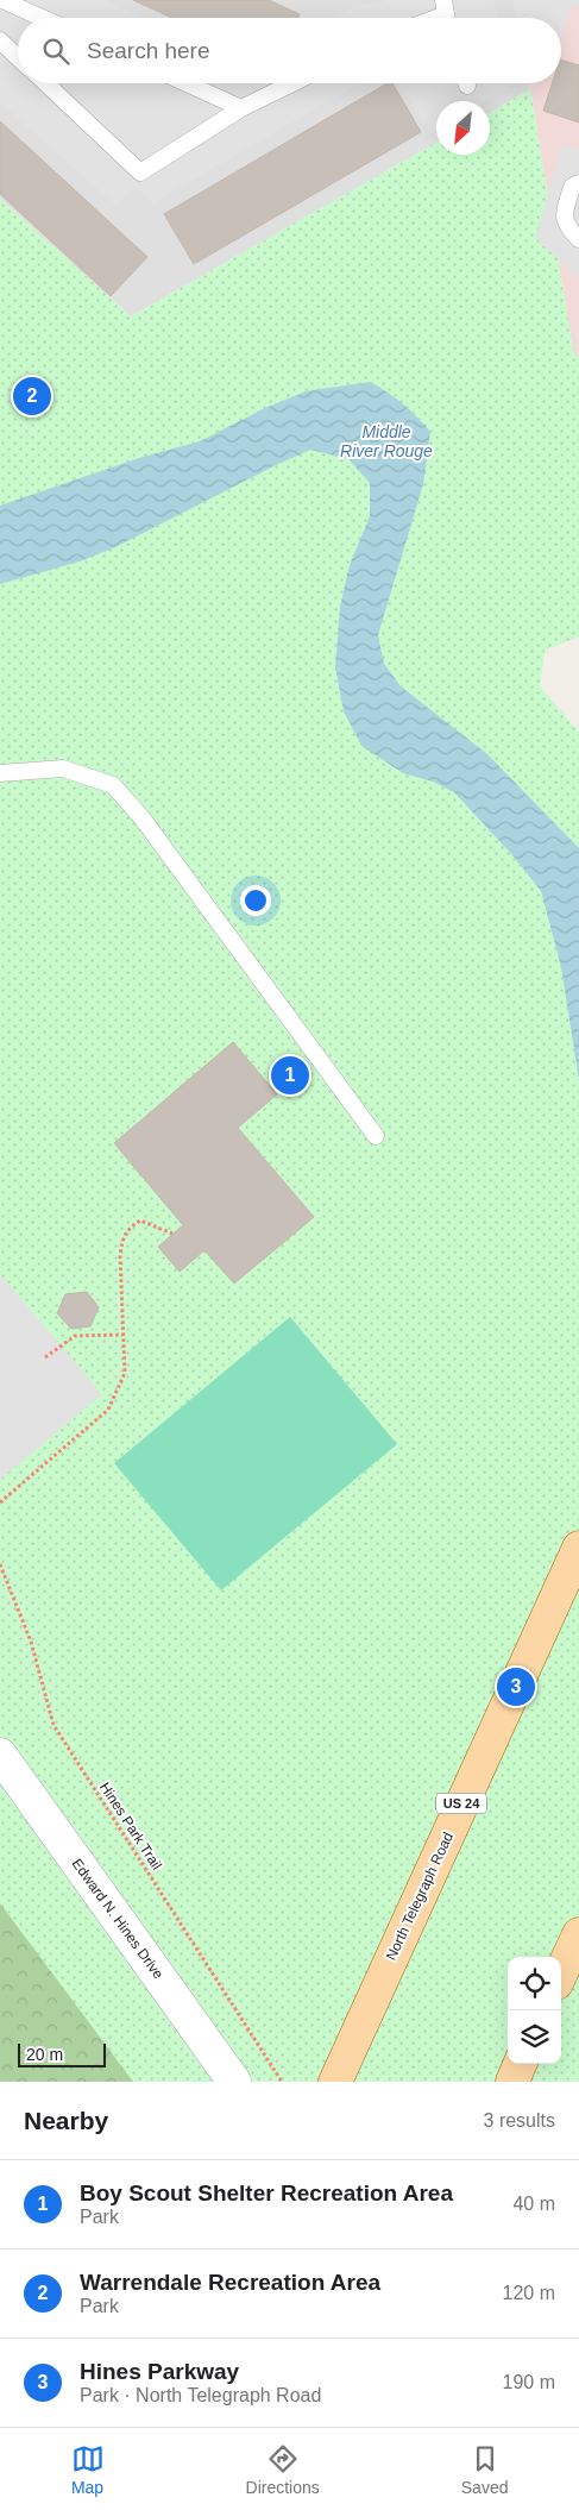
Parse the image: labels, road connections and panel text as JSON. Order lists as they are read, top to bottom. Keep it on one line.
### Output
{"streets":{"main road":["US 24","North Telegraph Road"],"street":["Edward N. Hines Drive"],"path":["Hines Park Trail"]},"water":["Middle River Rouge"],"scale_bar":"20 m","north":"bottom left","page":{"search":"Search here","pins":["2","1","3"],"scale":"20 m","heading":["Nearby","3 results"],"list":[{"mark":"1","name":"Boy Scout Shelter Recreation Area","note":"Park","value":"40 m"},{"mark":"2","name":"Warrendale Recreation Area","note":"Park","value":"120 m"},{"mark":"3","name":"Hines Parkway","note":"Park · North Telegraph Road","value":"190 m"}],"nav":["Map","Directions","Saved"]}}
